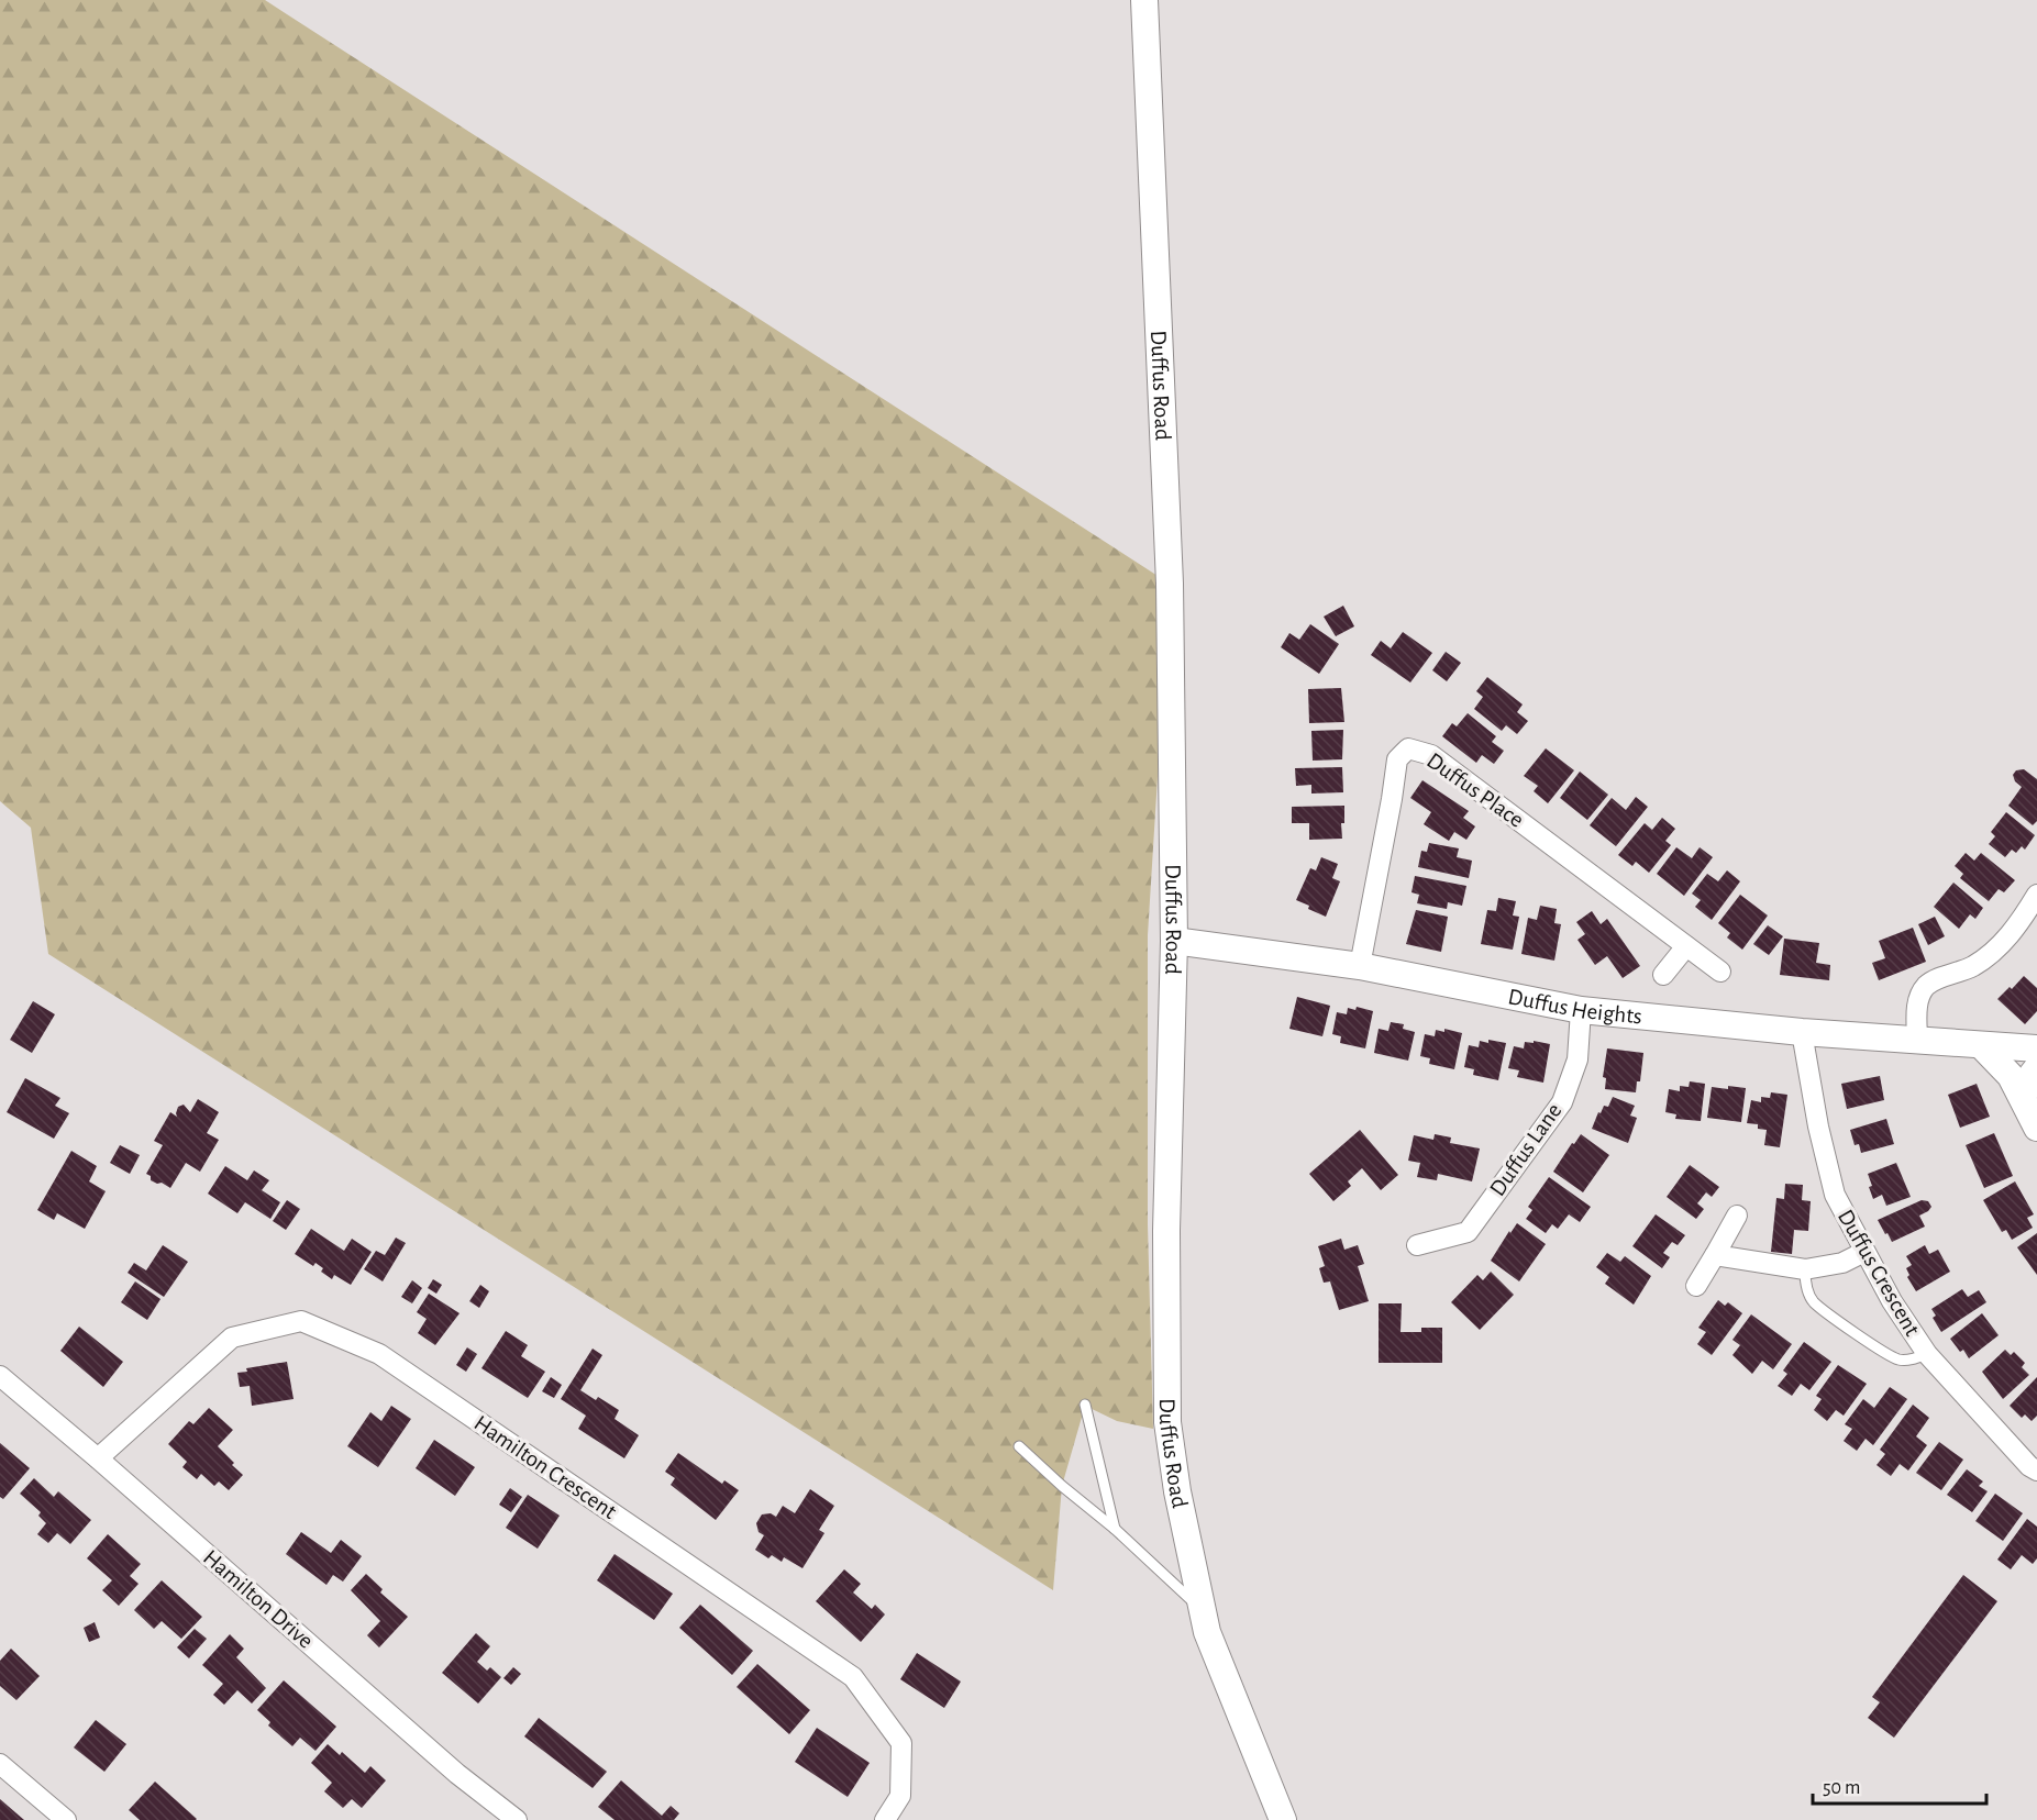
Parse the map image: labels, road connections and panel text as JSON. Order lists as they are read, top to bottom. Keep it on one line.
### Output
{"streets":{"main road":["Duffus Road","Duffus Heights"],"street":["Duffus Place","Duffus Lane","Duffus Crescent","Hamilton Crescent","Hamilton Drive"]},"crossings":[["Duffus Road","Duffus Heights"],["Duffus Place","Duffus Heights"],["Duffus Heights","Duffus Lane"],["Duffus Heights","Duffus Crescent"],["Hamilton Crescent","Hamilton Drive"]],"scale_bar":"50 m"}
